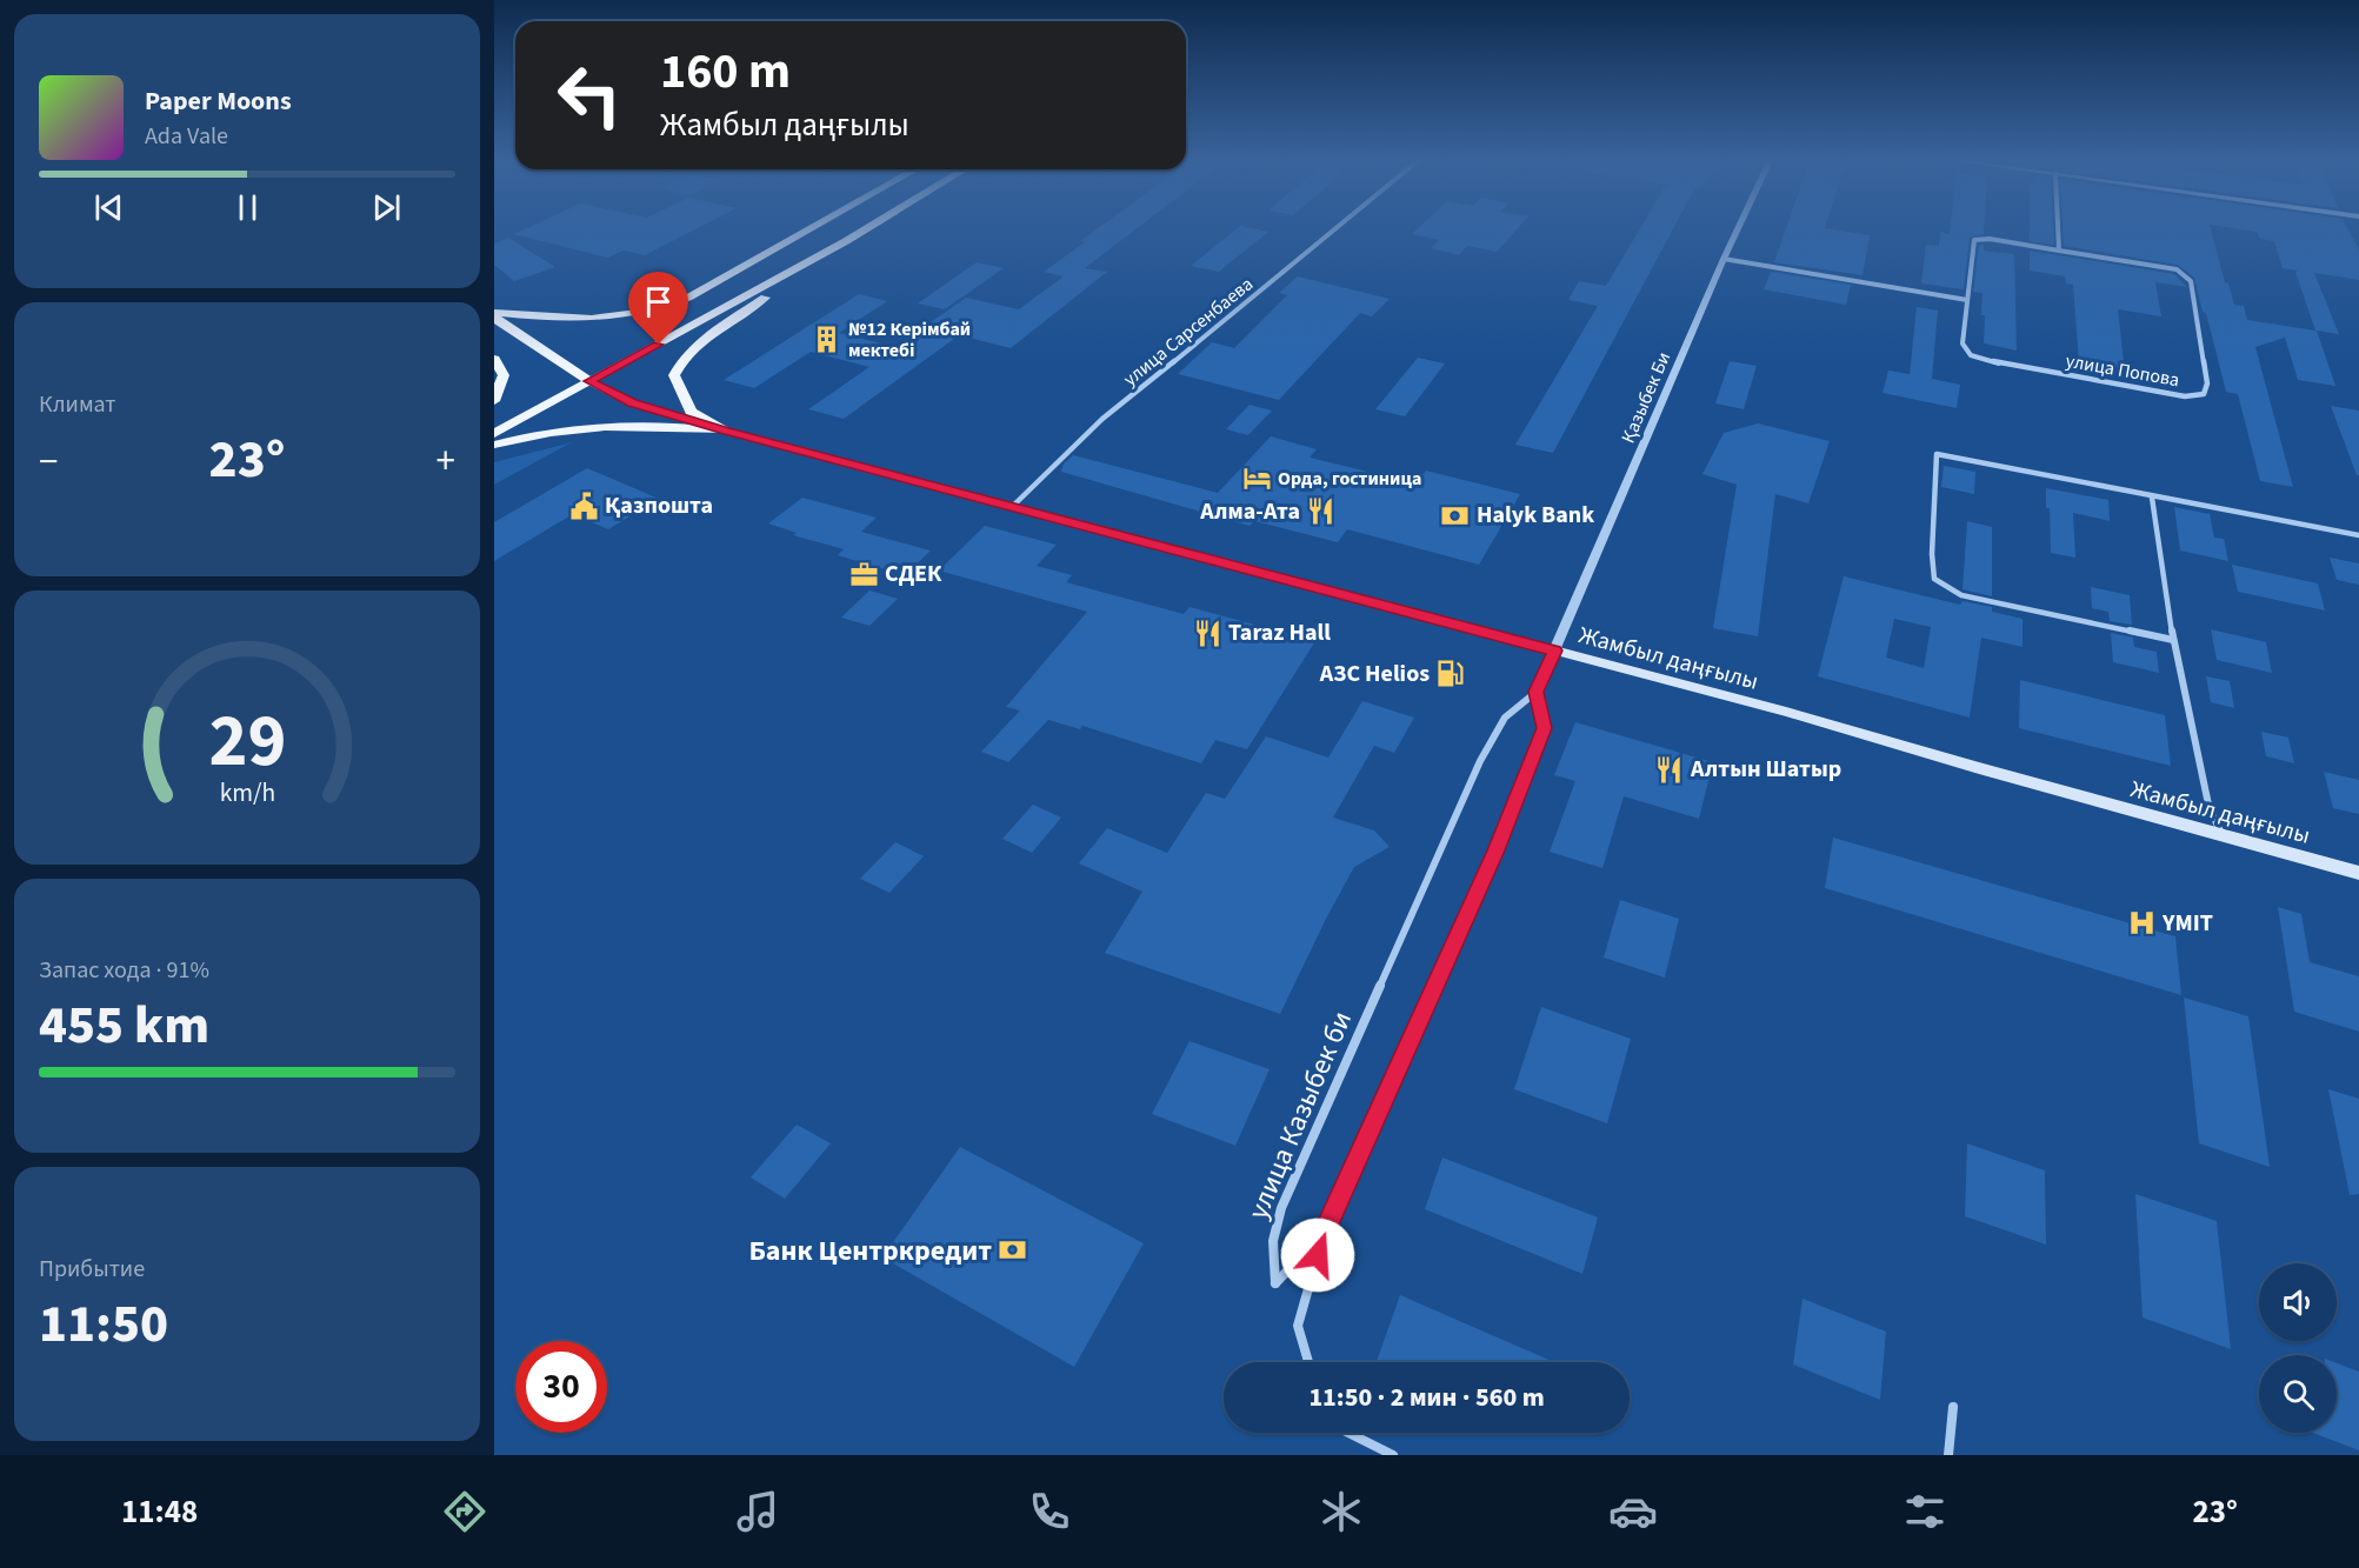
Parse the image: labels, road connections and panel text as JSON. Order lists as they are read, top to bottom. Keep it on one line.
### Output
{"streets":{"main road":["Жамбыл даңғылы"],"street":["улица Сарсенбаева","улица Попова","Қазыбек Би","улица Казыбек би"]},"crossings":[["улица Сарсенбаева","Жамбыл даңғылы"],["Қазыбек Би","Жамбыл даңғылы"],["Қазыбек Би","улица Казыбек би"],["Жамбыл даңғылы","улица Казыбек би"]],"places":{"building":["№12 Керімбай мектебі"],"hotel":["Орда, гостиница"],"public building":["Қазпошта"],"restaurant":["Алма-Ата","Taraz Hall","Алтын Шатыр"],"bank":["Halyk Bank","Банк Центркредит"],"office":["СДЕК"],"fuel station":["АЗС Helios"],"hospital":["YMIT"]},"page":{"turn":["160 m","Жамбыл даңғылы"],"song":["Paper Moons","Ada Vale"],"tile":["Климат",["Запас хода · 91%","455 km"],["Прибытие","11:50"]],"heat":["−","23°","+"],"limit":"30","trip":"11:50 · 2 мин · 560 m","tabs":["11:48","23°"],"gauge":["29","km/h"]}}
